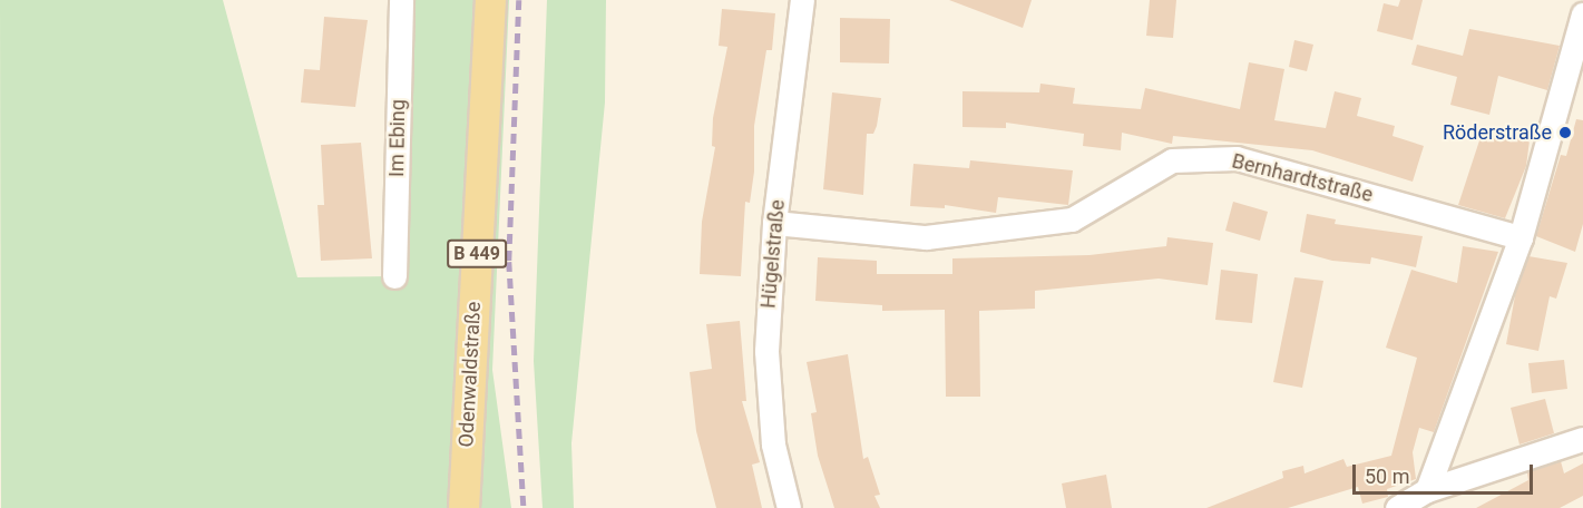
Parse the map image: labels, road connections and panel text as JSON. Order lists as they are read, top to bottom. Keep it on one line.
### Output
{"streets":{"main road":["B 449","Odenwaldstraße"],"street":["Im Ebing","Bernhardtstraße","Hügelstraße"]},"crossings":[["Bernhardtstraße","Hügelstraße"]],"places":["Röderstraße"],"scale_bar":"50 m"}
